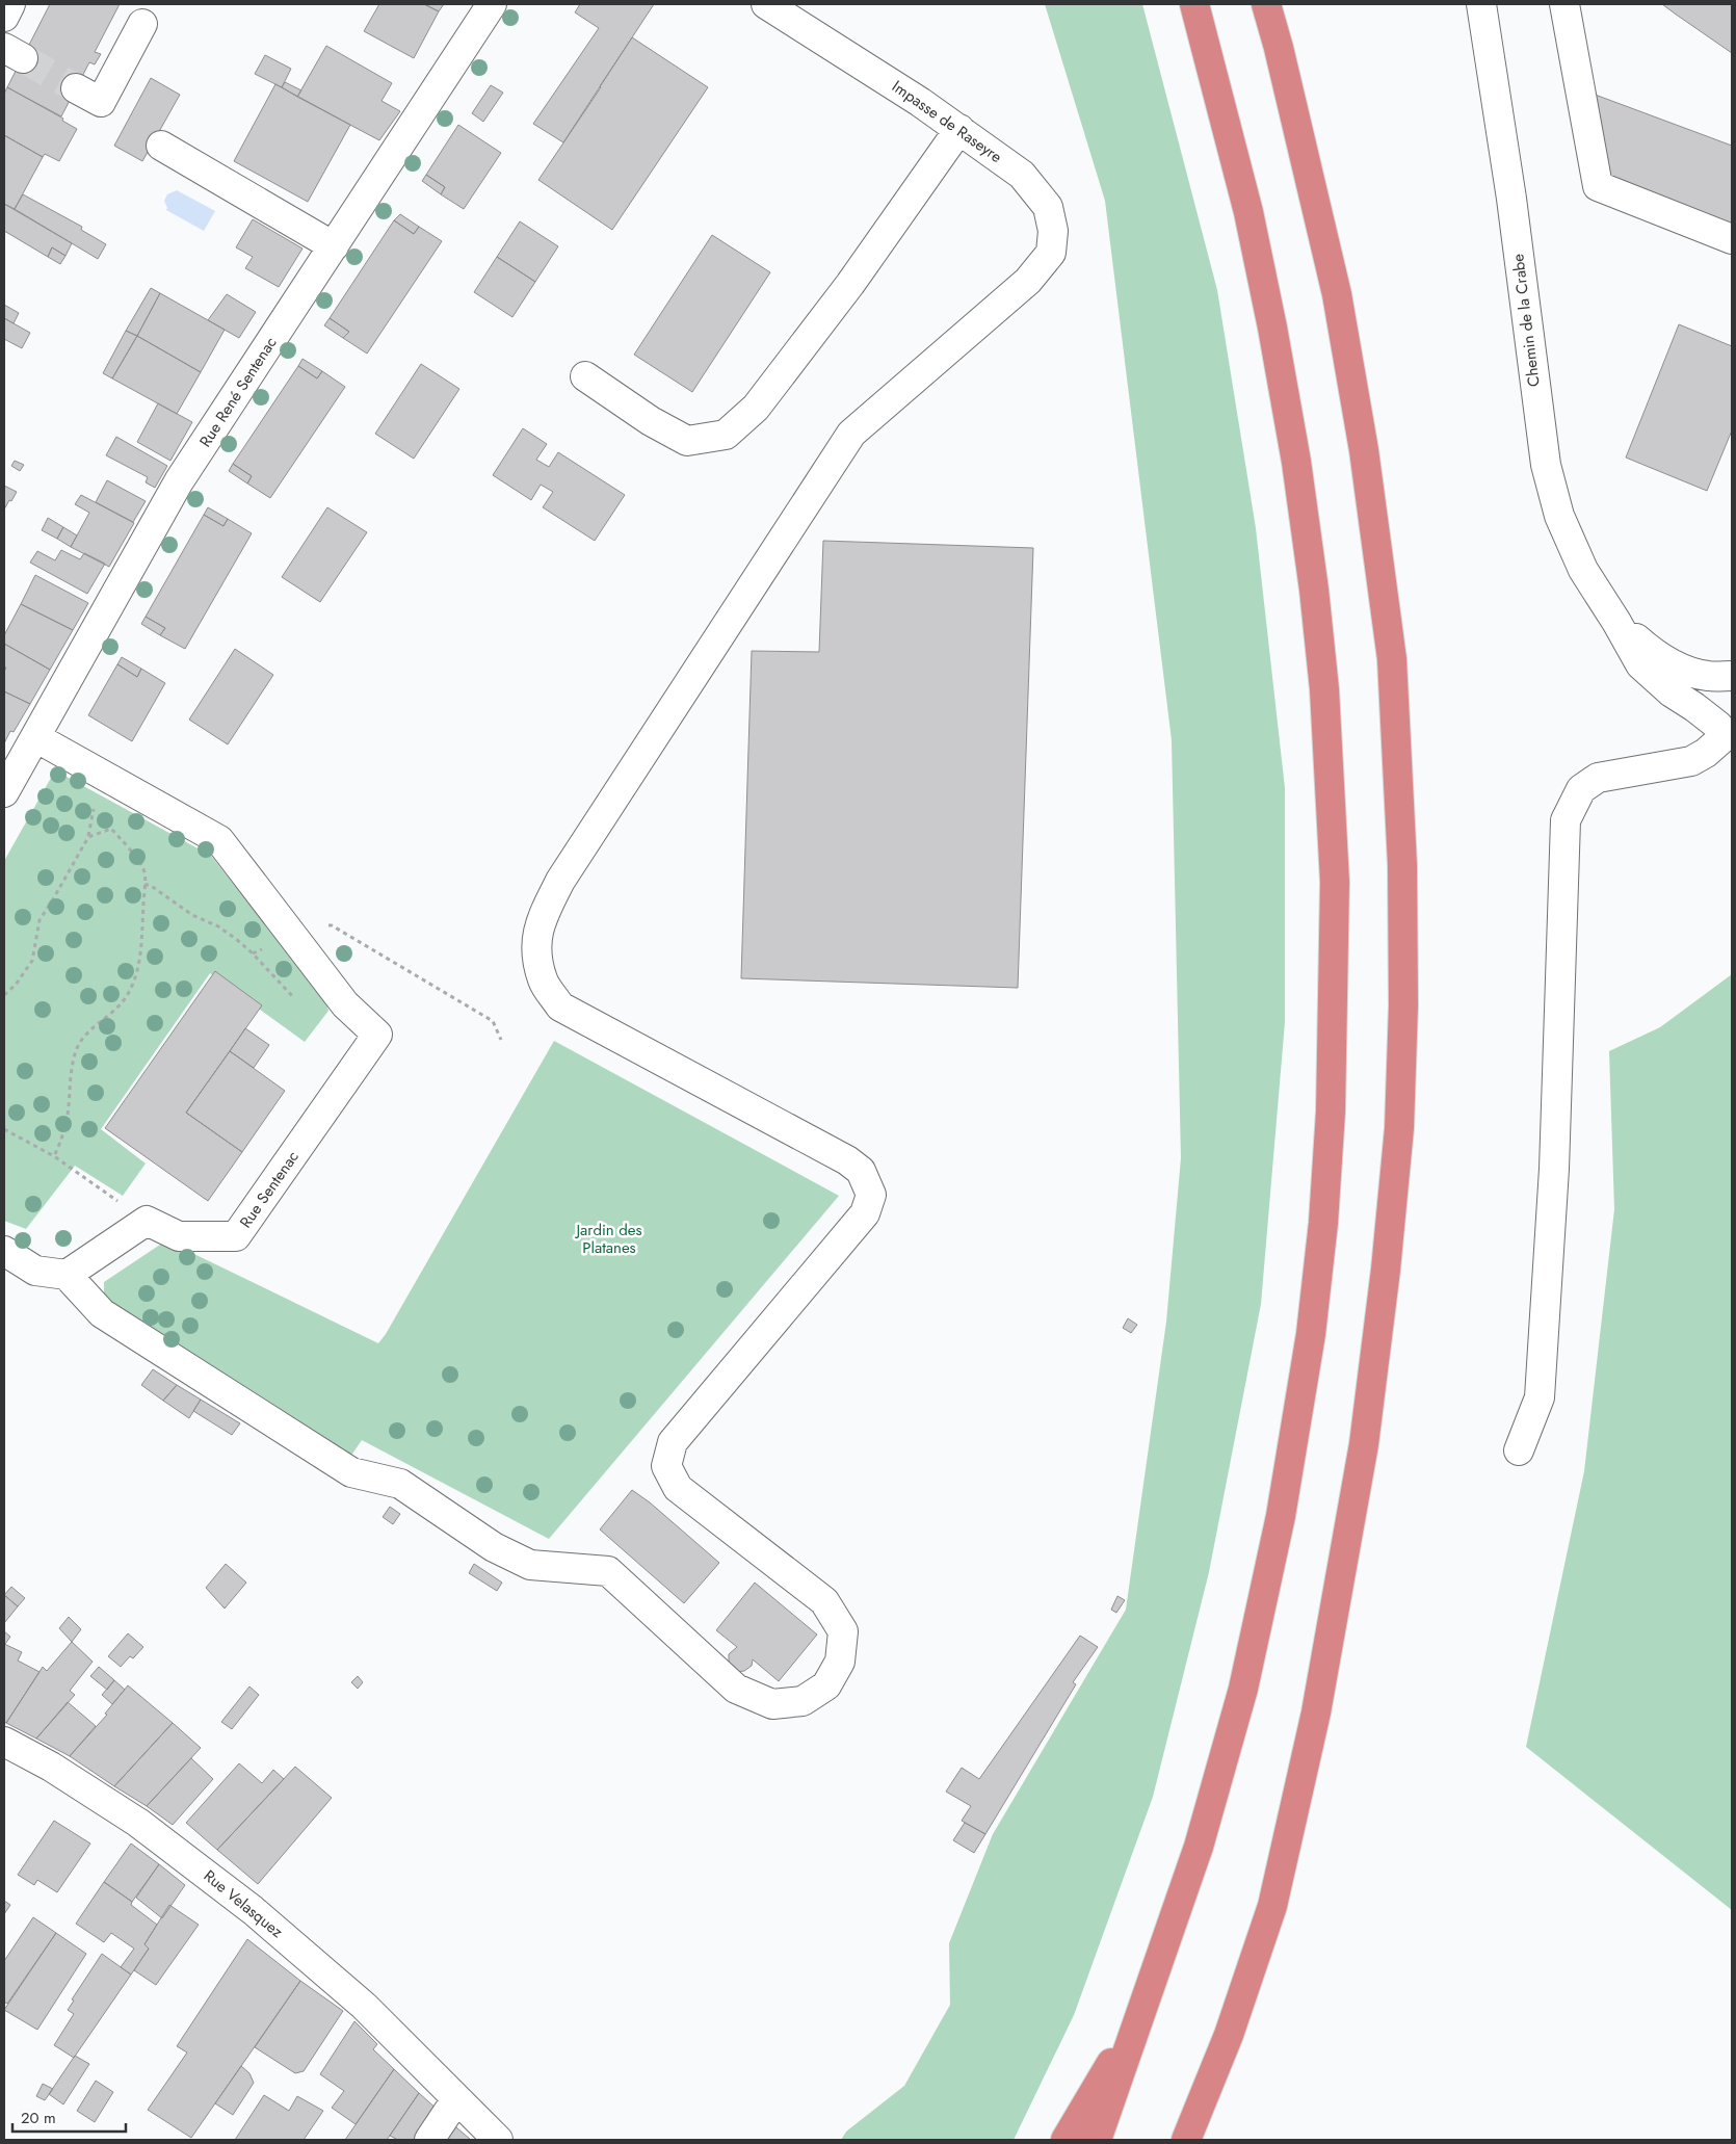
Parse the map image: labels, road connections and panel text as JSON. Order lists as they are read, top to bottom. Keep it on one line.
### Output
{"streets":{"street":["Impasse de Raseyre","Chemin de la Crabe","Rue René Sentenac","Rue Sentenac","Rue Velasquez"]},"parks":["Jardin des Platanes"],"scale_bar":"20 m"}
